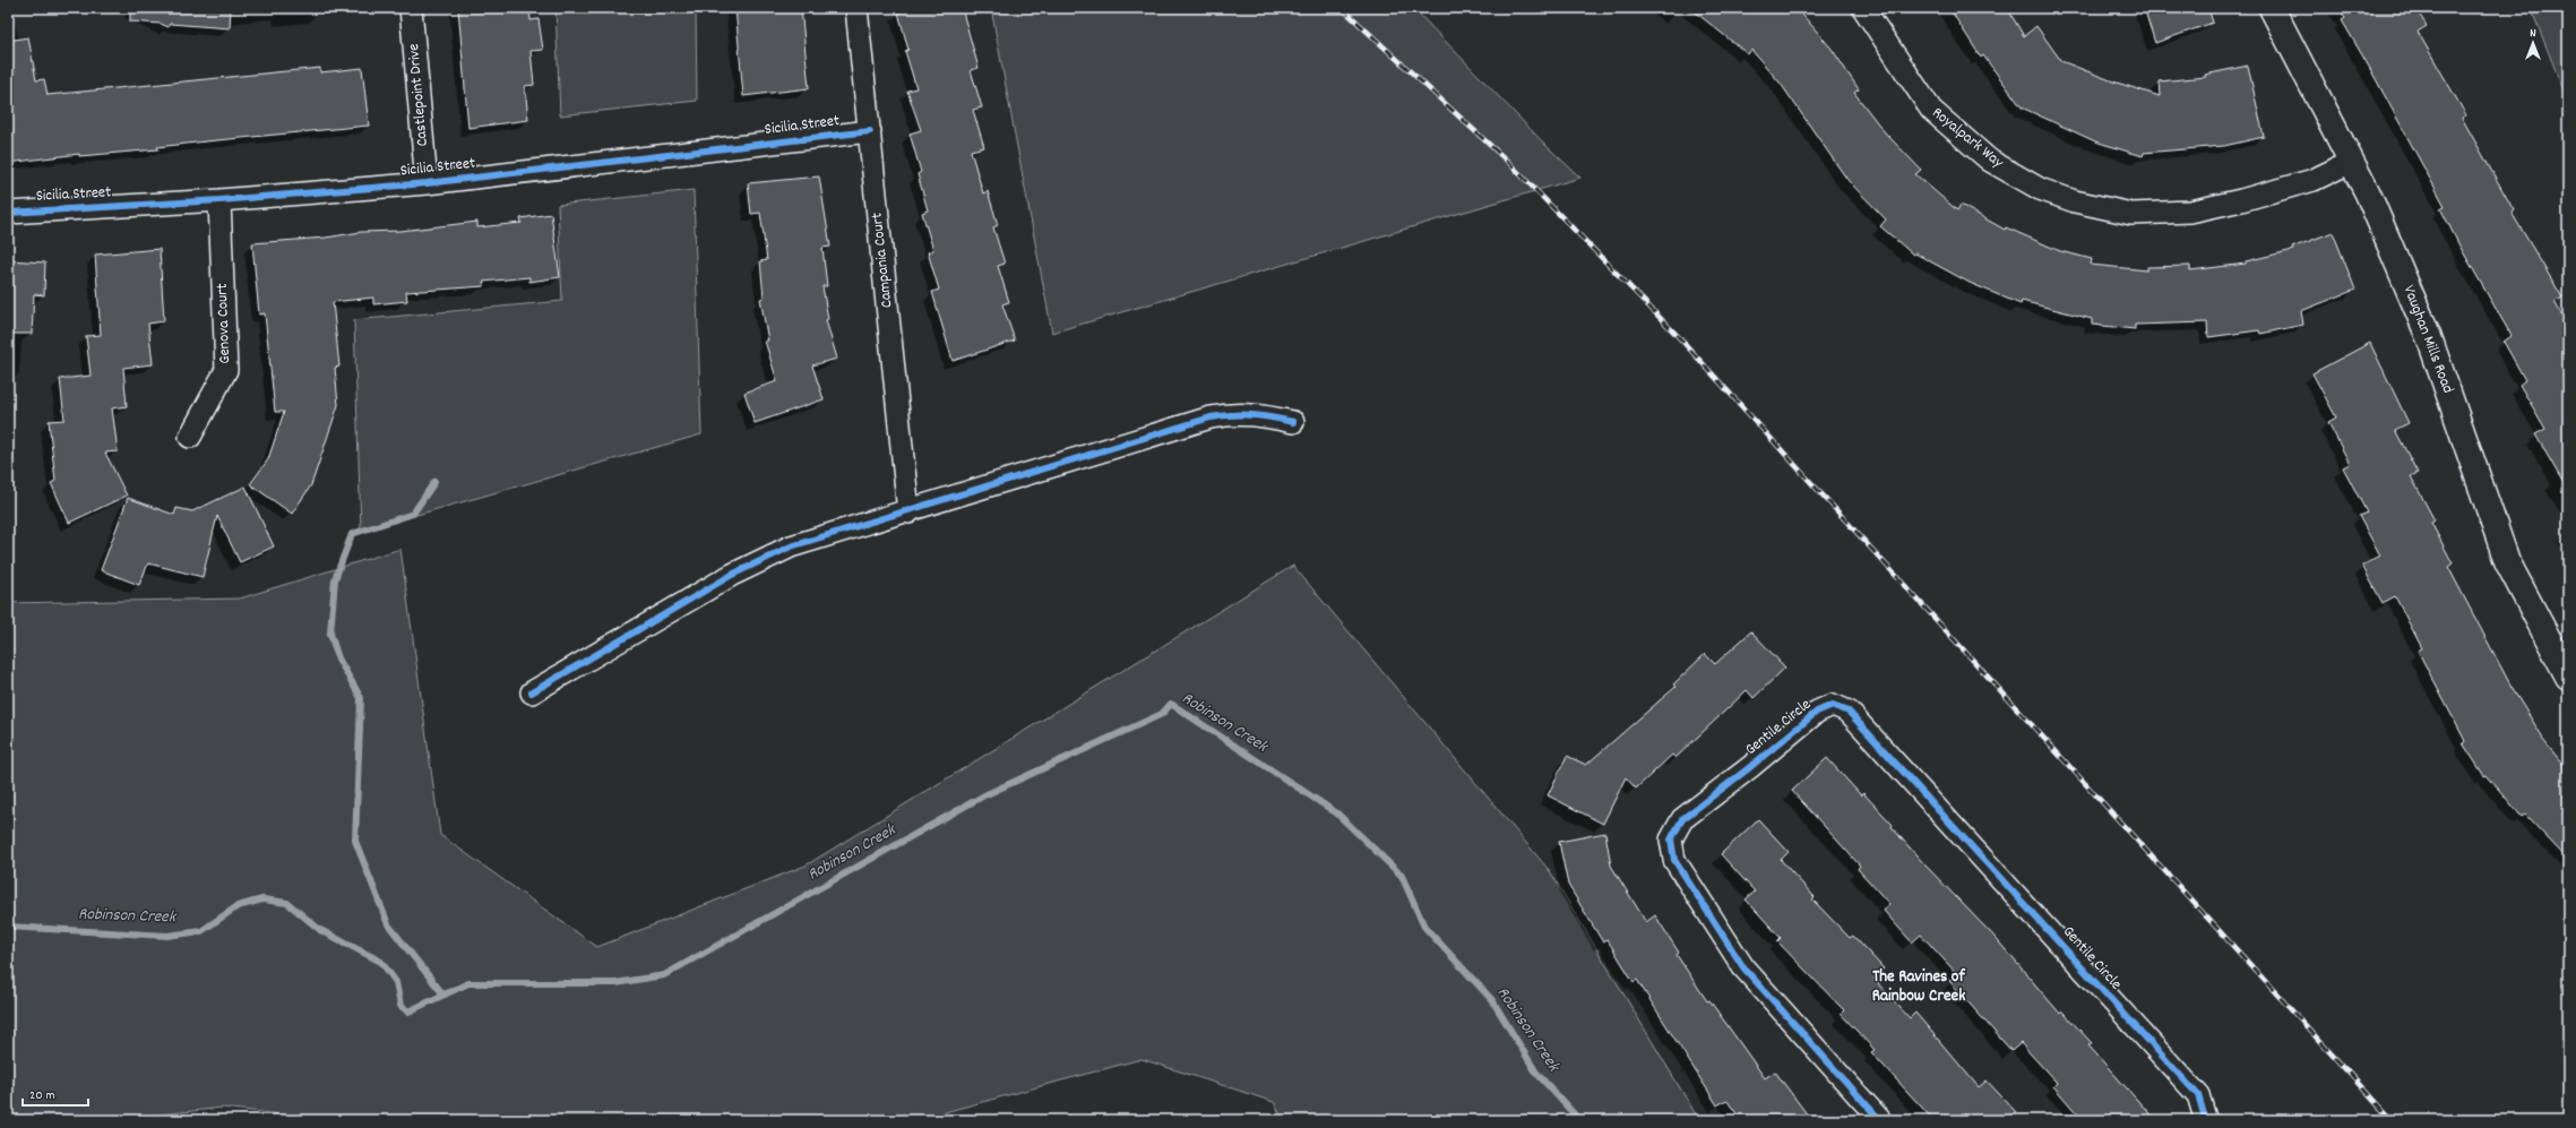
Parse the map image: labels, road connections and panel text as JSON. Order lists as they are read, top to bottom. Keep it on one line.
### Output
{"streets":{"street":["Castlepoint Drive","Sicilia Street","Royalpark Way","Campania Court","Genova Court","Vaughan Mills Road","Gentile Circle"]},"crossings":[["Castlepoint Drive","Sicilia Street"],["Sicilia Street","Campania Court"],["Sicilia Street","Genova Court"],["Royalpark Way","Vaughan Mills Road"]],"districts":["The Ravines of Rainbow Creek"],"water":["Robinson Creek"],"scale_bar":"20 m","north":"top"}
